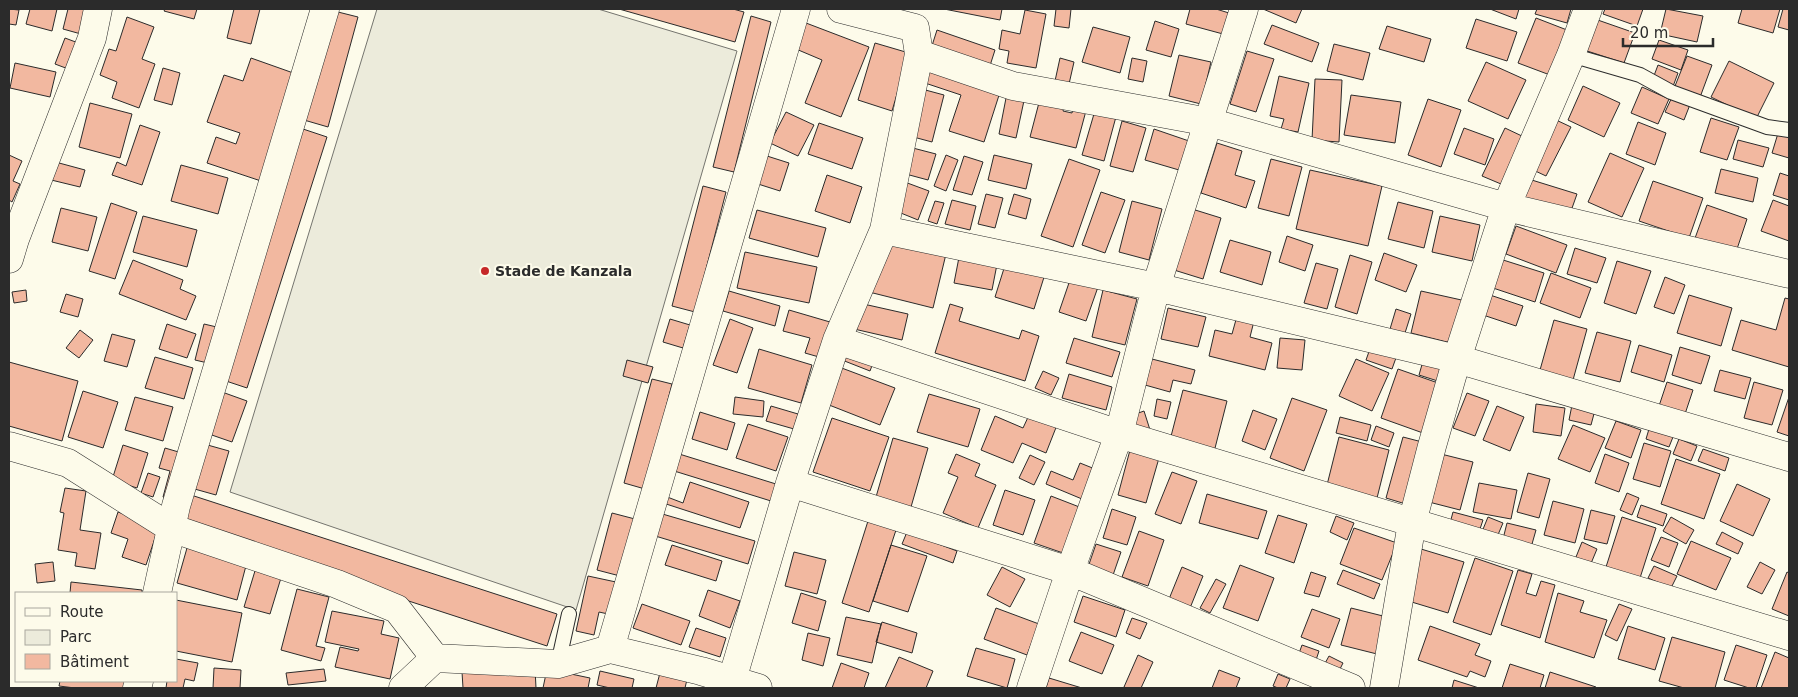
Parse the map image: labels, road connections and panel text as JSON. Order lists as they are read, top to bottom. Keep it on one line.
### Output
{"places":["Stade de Kanzala"],"legend":["Route","Parc","Bâtiment"],"scale_bar":"20 m"}
